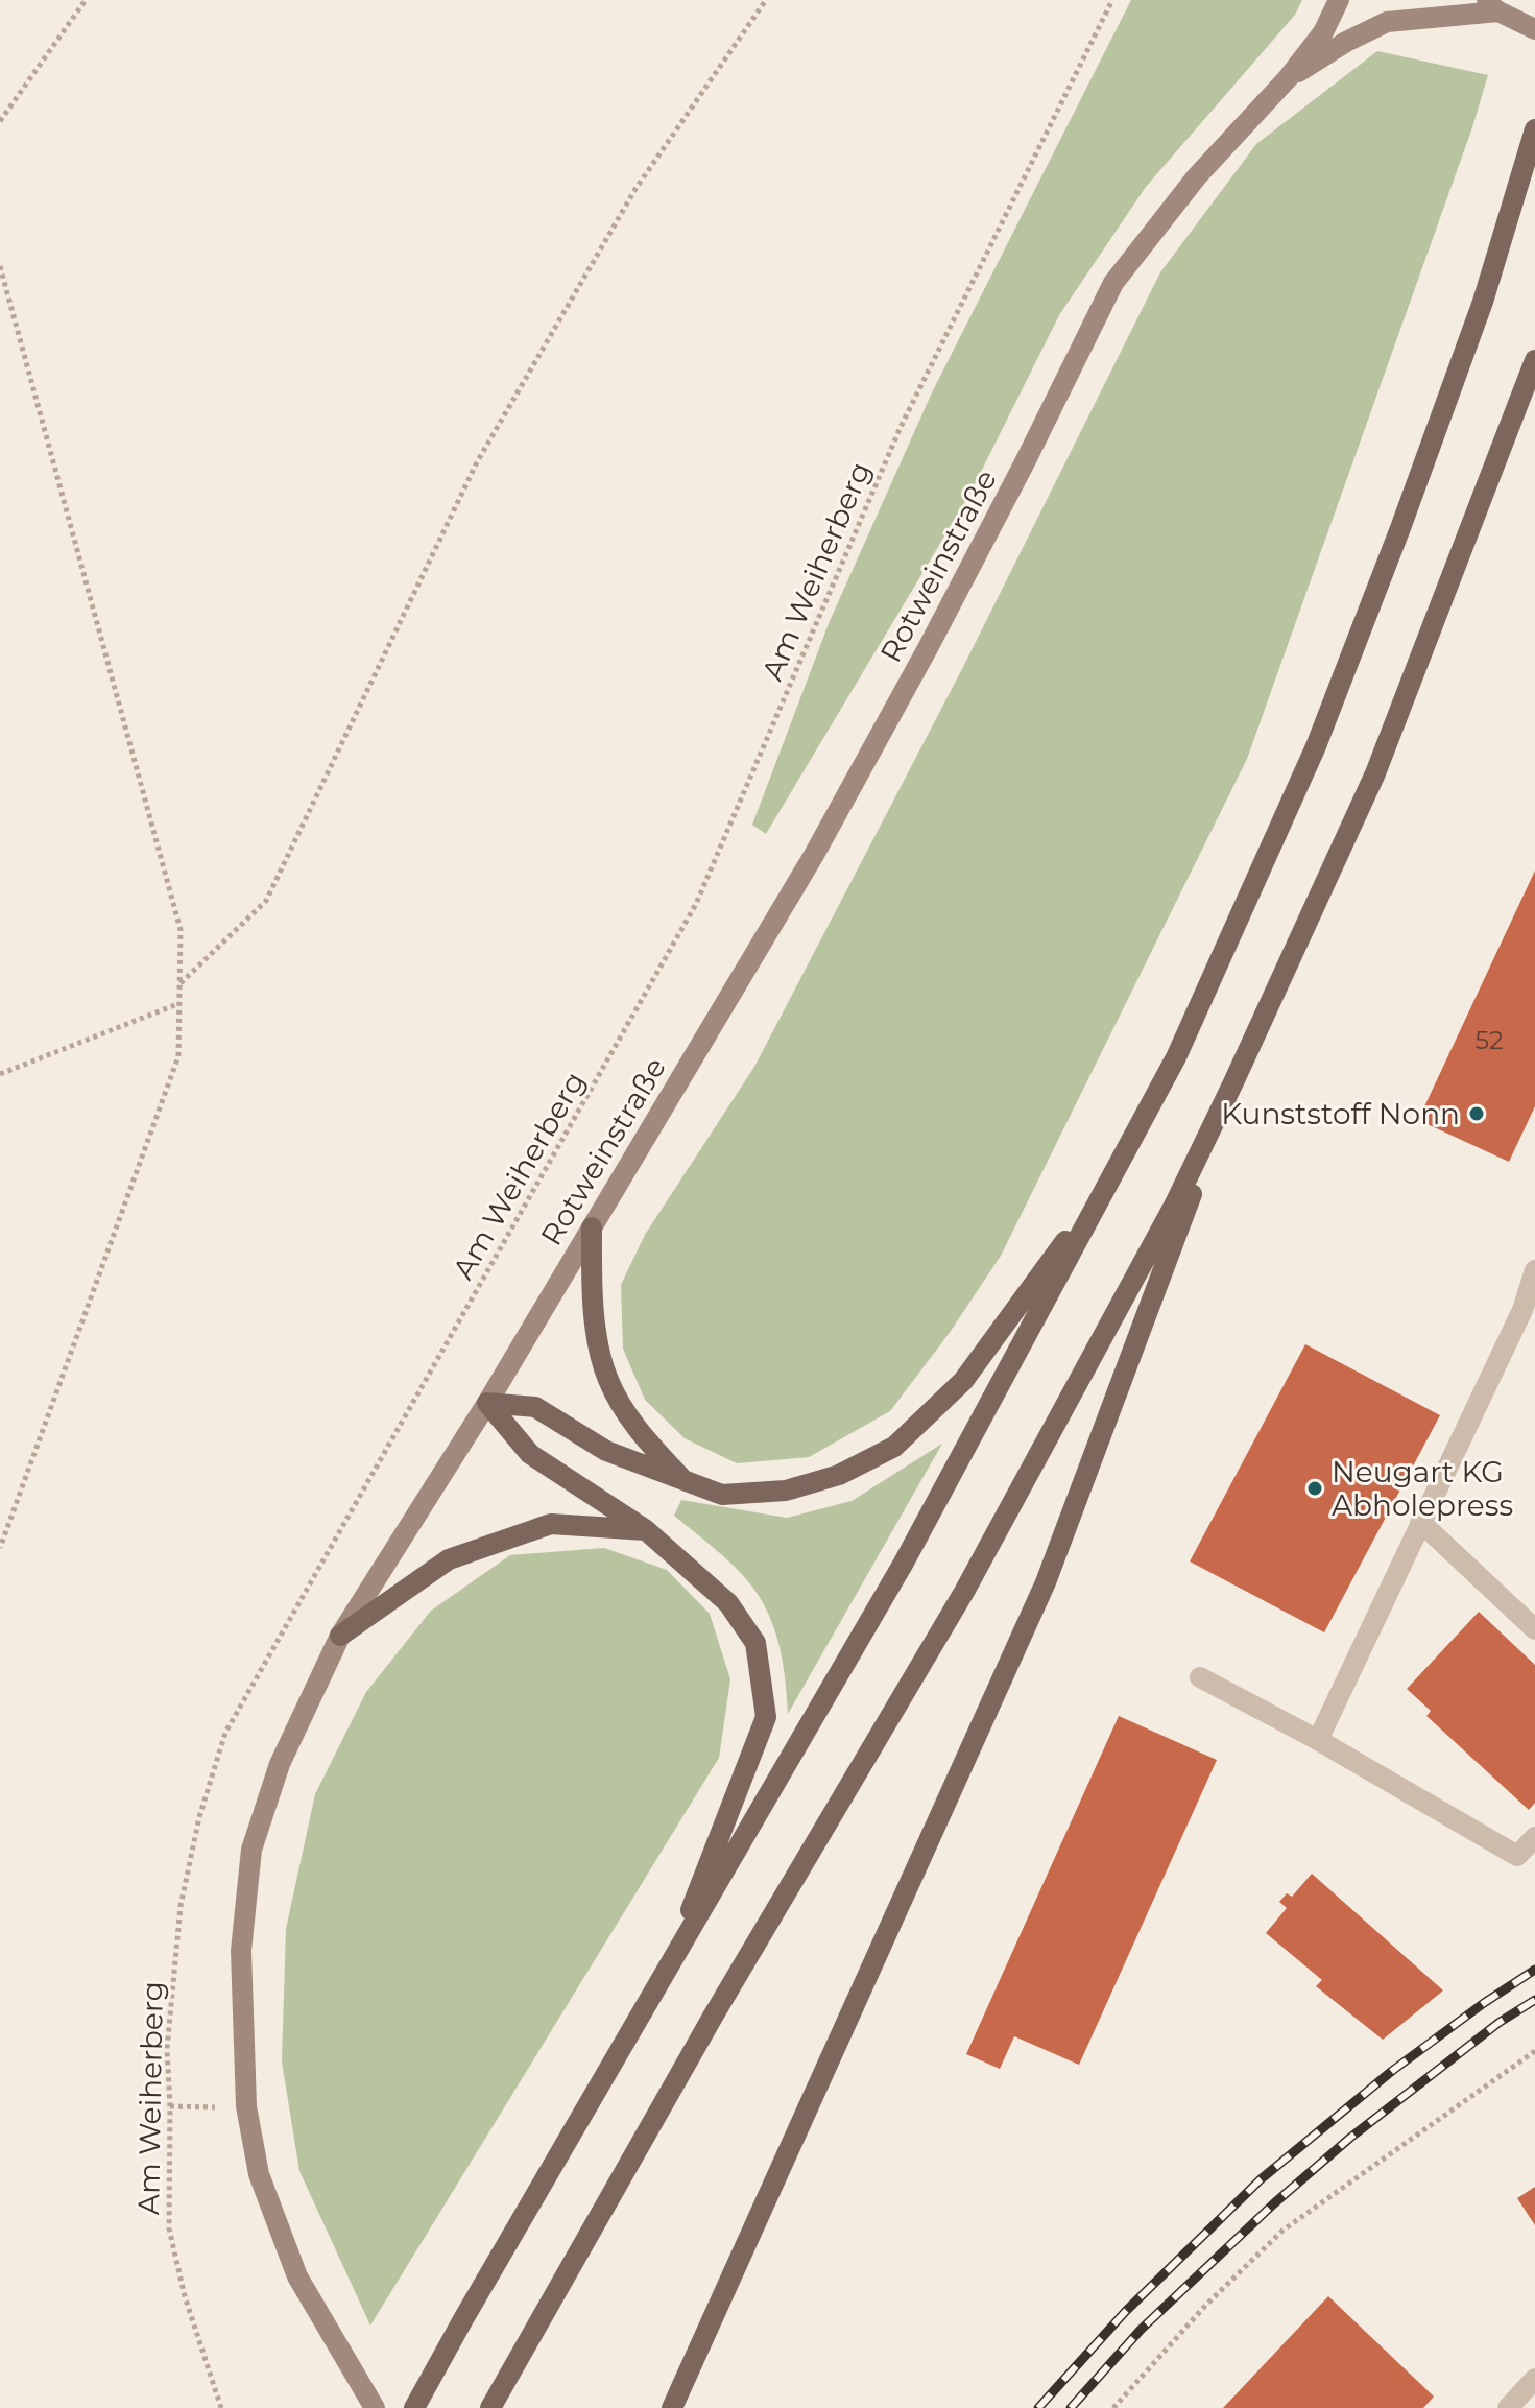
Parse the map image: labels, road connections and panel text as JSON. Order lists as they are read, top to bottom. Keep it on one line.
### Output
{"streets":{"main road":["Rotweinstraße"],"path":["Am Weiherberg"]},"places":["Kunststoff Nonn","Neugart KG Abholepress"],"house_numbers":["52"]}
